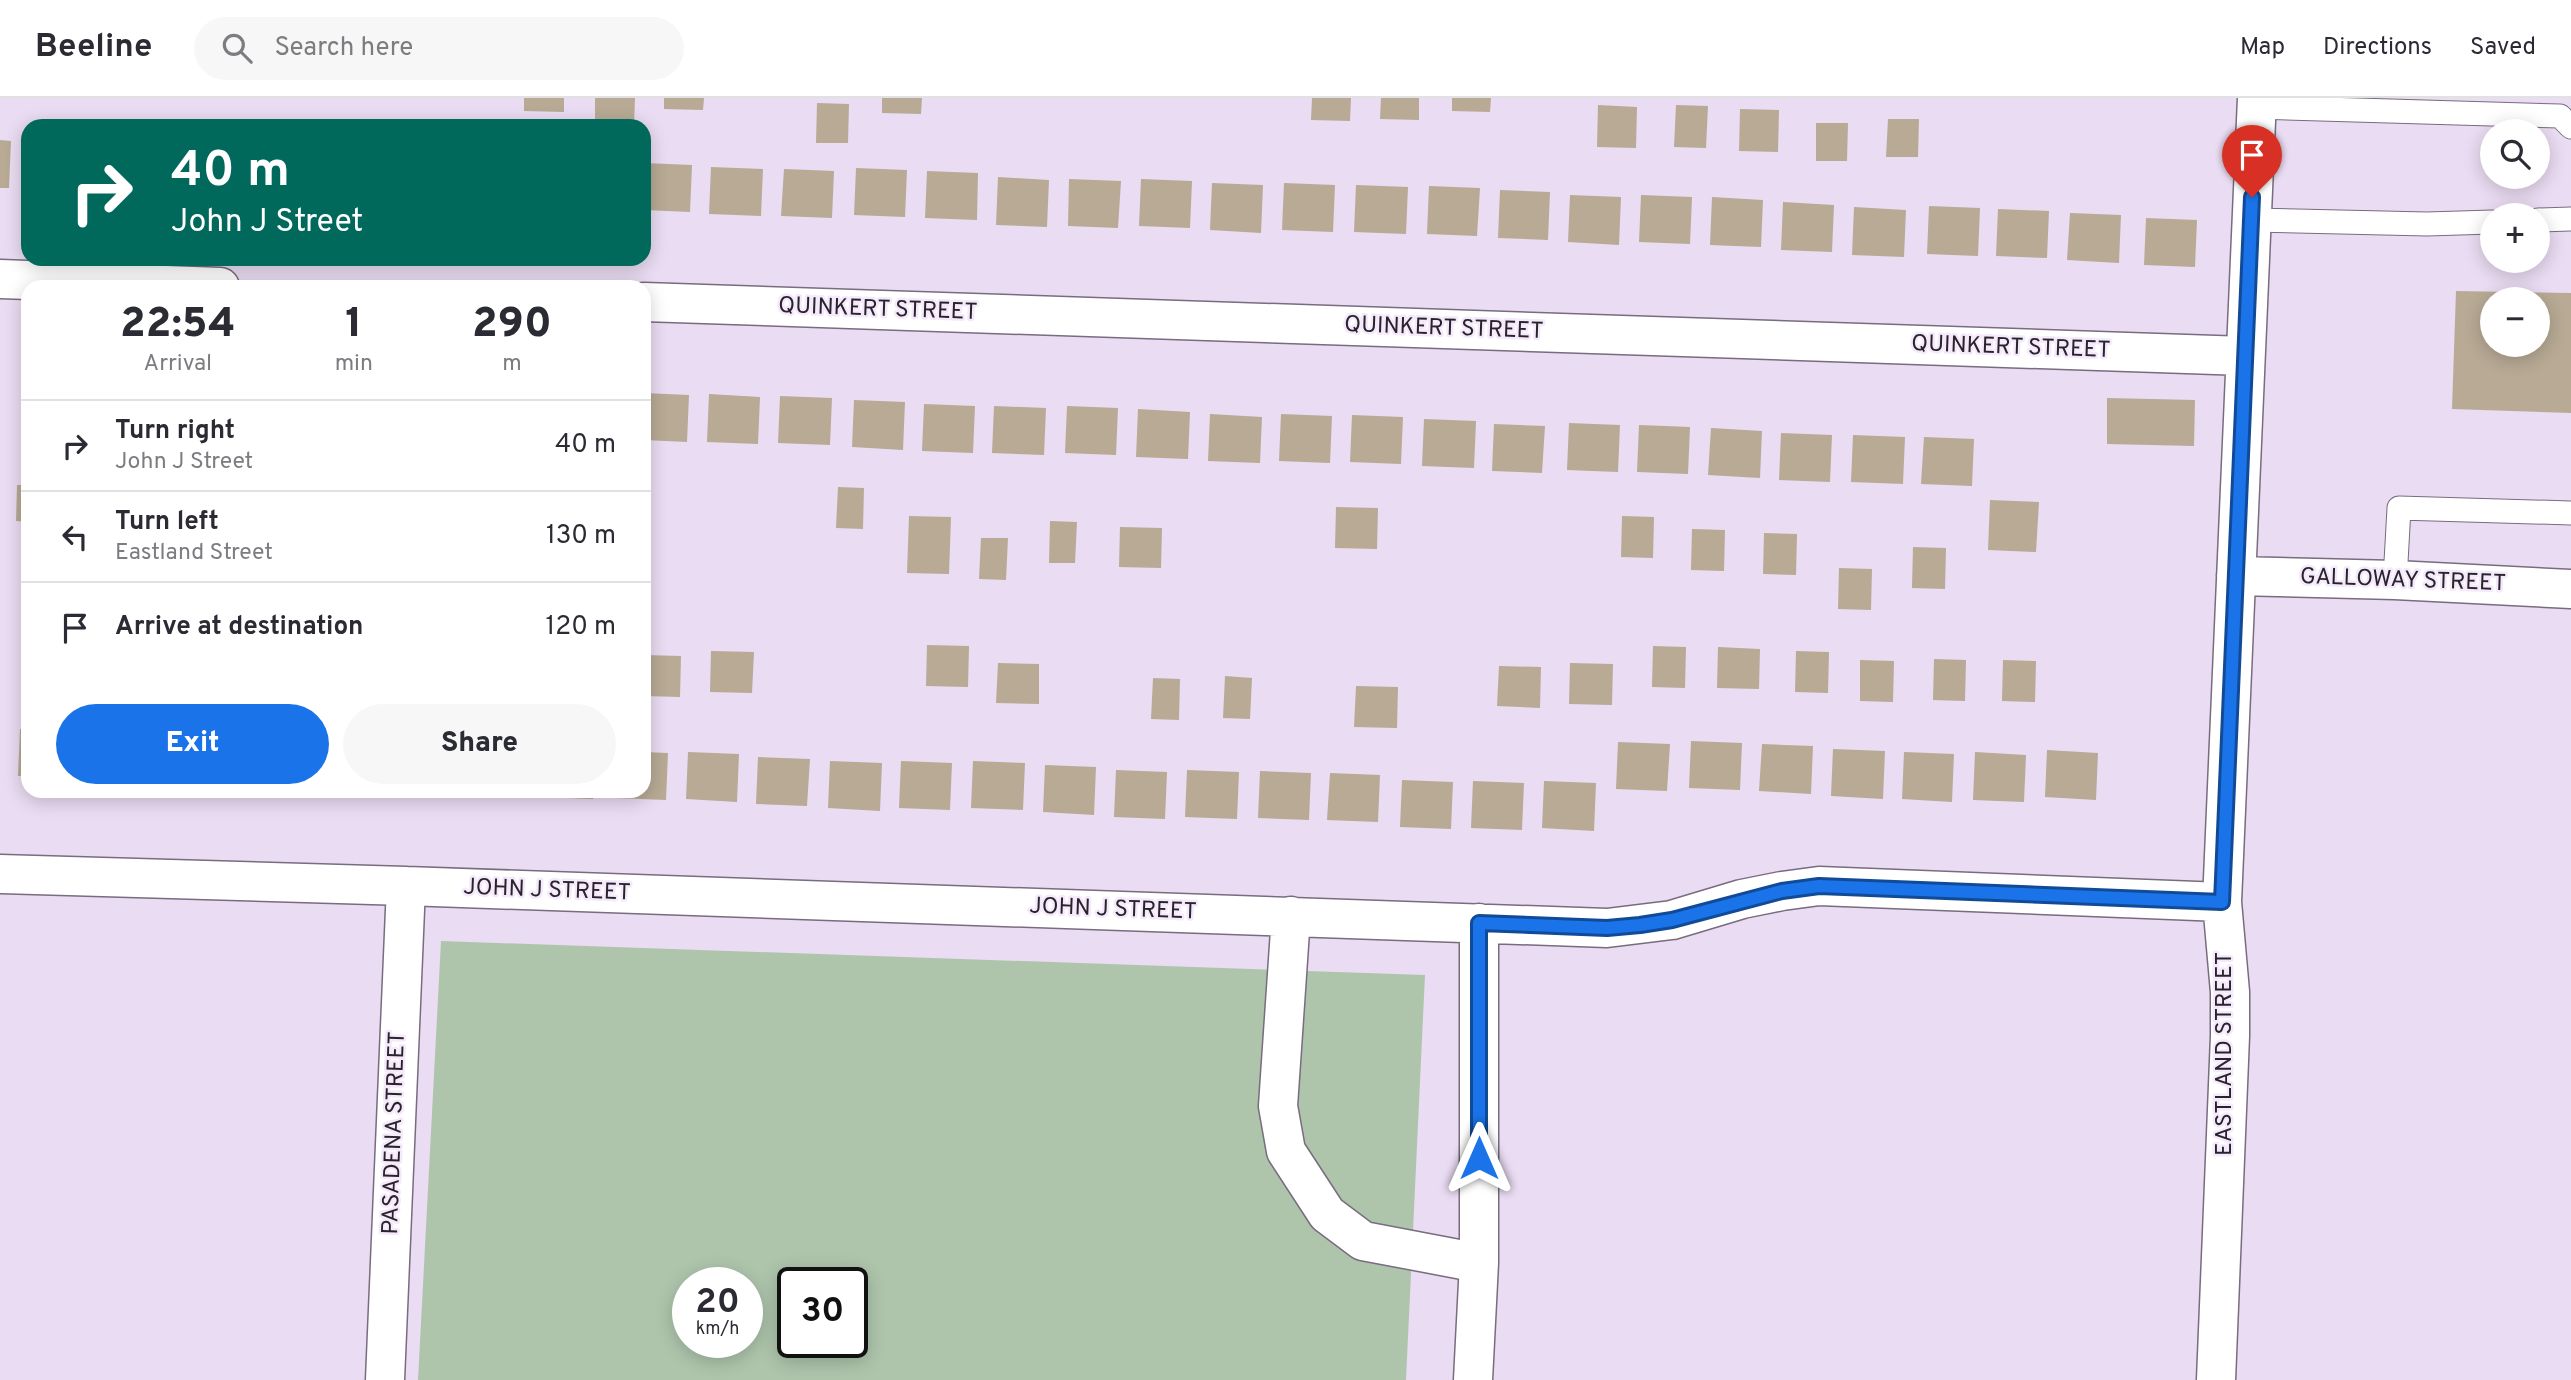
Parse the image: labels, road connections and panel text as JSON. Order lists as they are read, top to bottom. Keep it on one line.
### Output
{"streets":{"street":["QUINKERT STREET","GALLOWAY STREET","JOHN J STREET","EASTLAND STREET","PASADENA STREET"]},"crossings":[["QUINKERT STREET","EASTLAND STREET"],["GALLOWAY STREET","EASTLAND STREET"],["JOHN J STREET","EASTLAND STREET"],["JOHN J STREET","PASADENA STREET"]],"page":{"header":"Beeline","search":"Search here","nav":["Map","Directions","Saved"],"map_buttons":["+","−"],"turn":["40 m","John J Street"],"eta":["22:54","Arrival","1","min","290","m"],"list":[{"name":"Turn right","note":"John J Street","value":"40 m"},{"name":"Turn left","note":"Eastland Street","value":"130 m"},{"name":"Arrive at destination","value":"120 m"}],"buttons":["Exit","Share"],"speed":"20 km/h","limit":"30"}}
